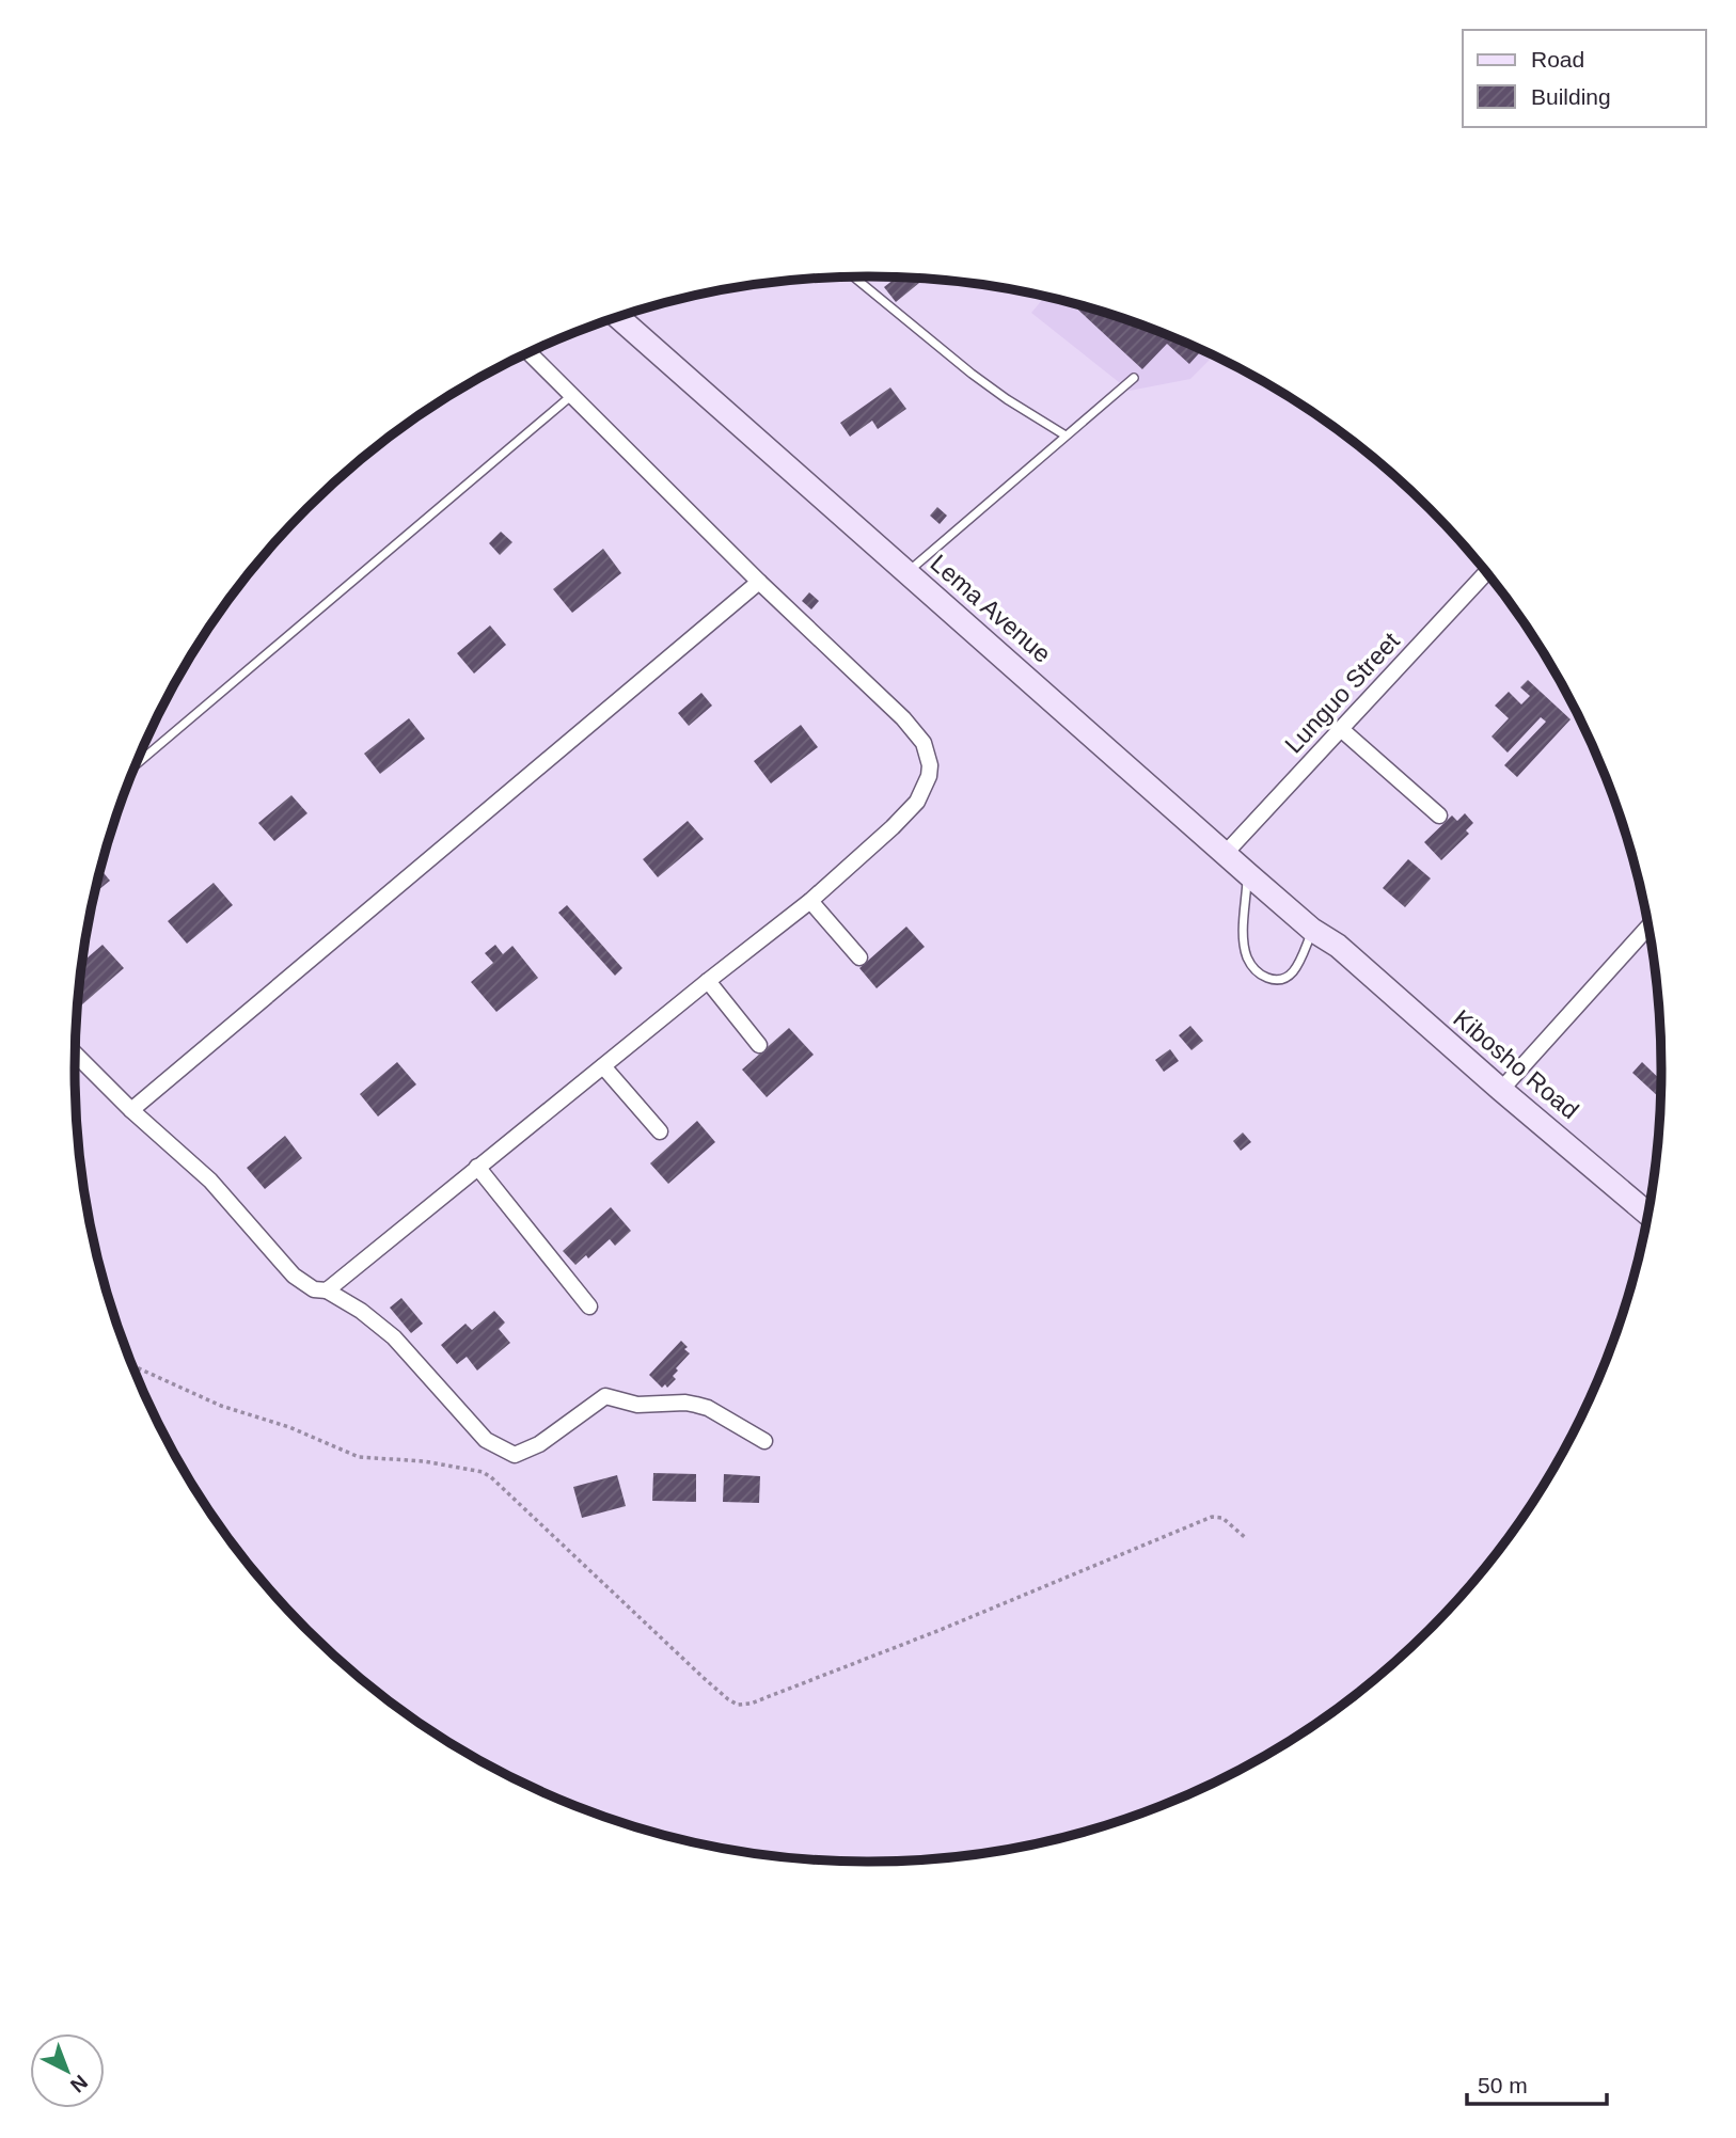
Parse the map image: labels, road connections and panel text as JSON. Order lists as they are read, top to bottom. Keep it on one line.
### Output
{"streets":{"main road":["Lema Avenue","Kibosho Road"],"street":["Lunguo Street"]},"crossings":[["Lema Avenue","Lunguo Street"],["Lema Avenue","Kibosho Road"]],"legend":["Road","Building"],"scale_bar":"50 m","north":"bottom right"}
